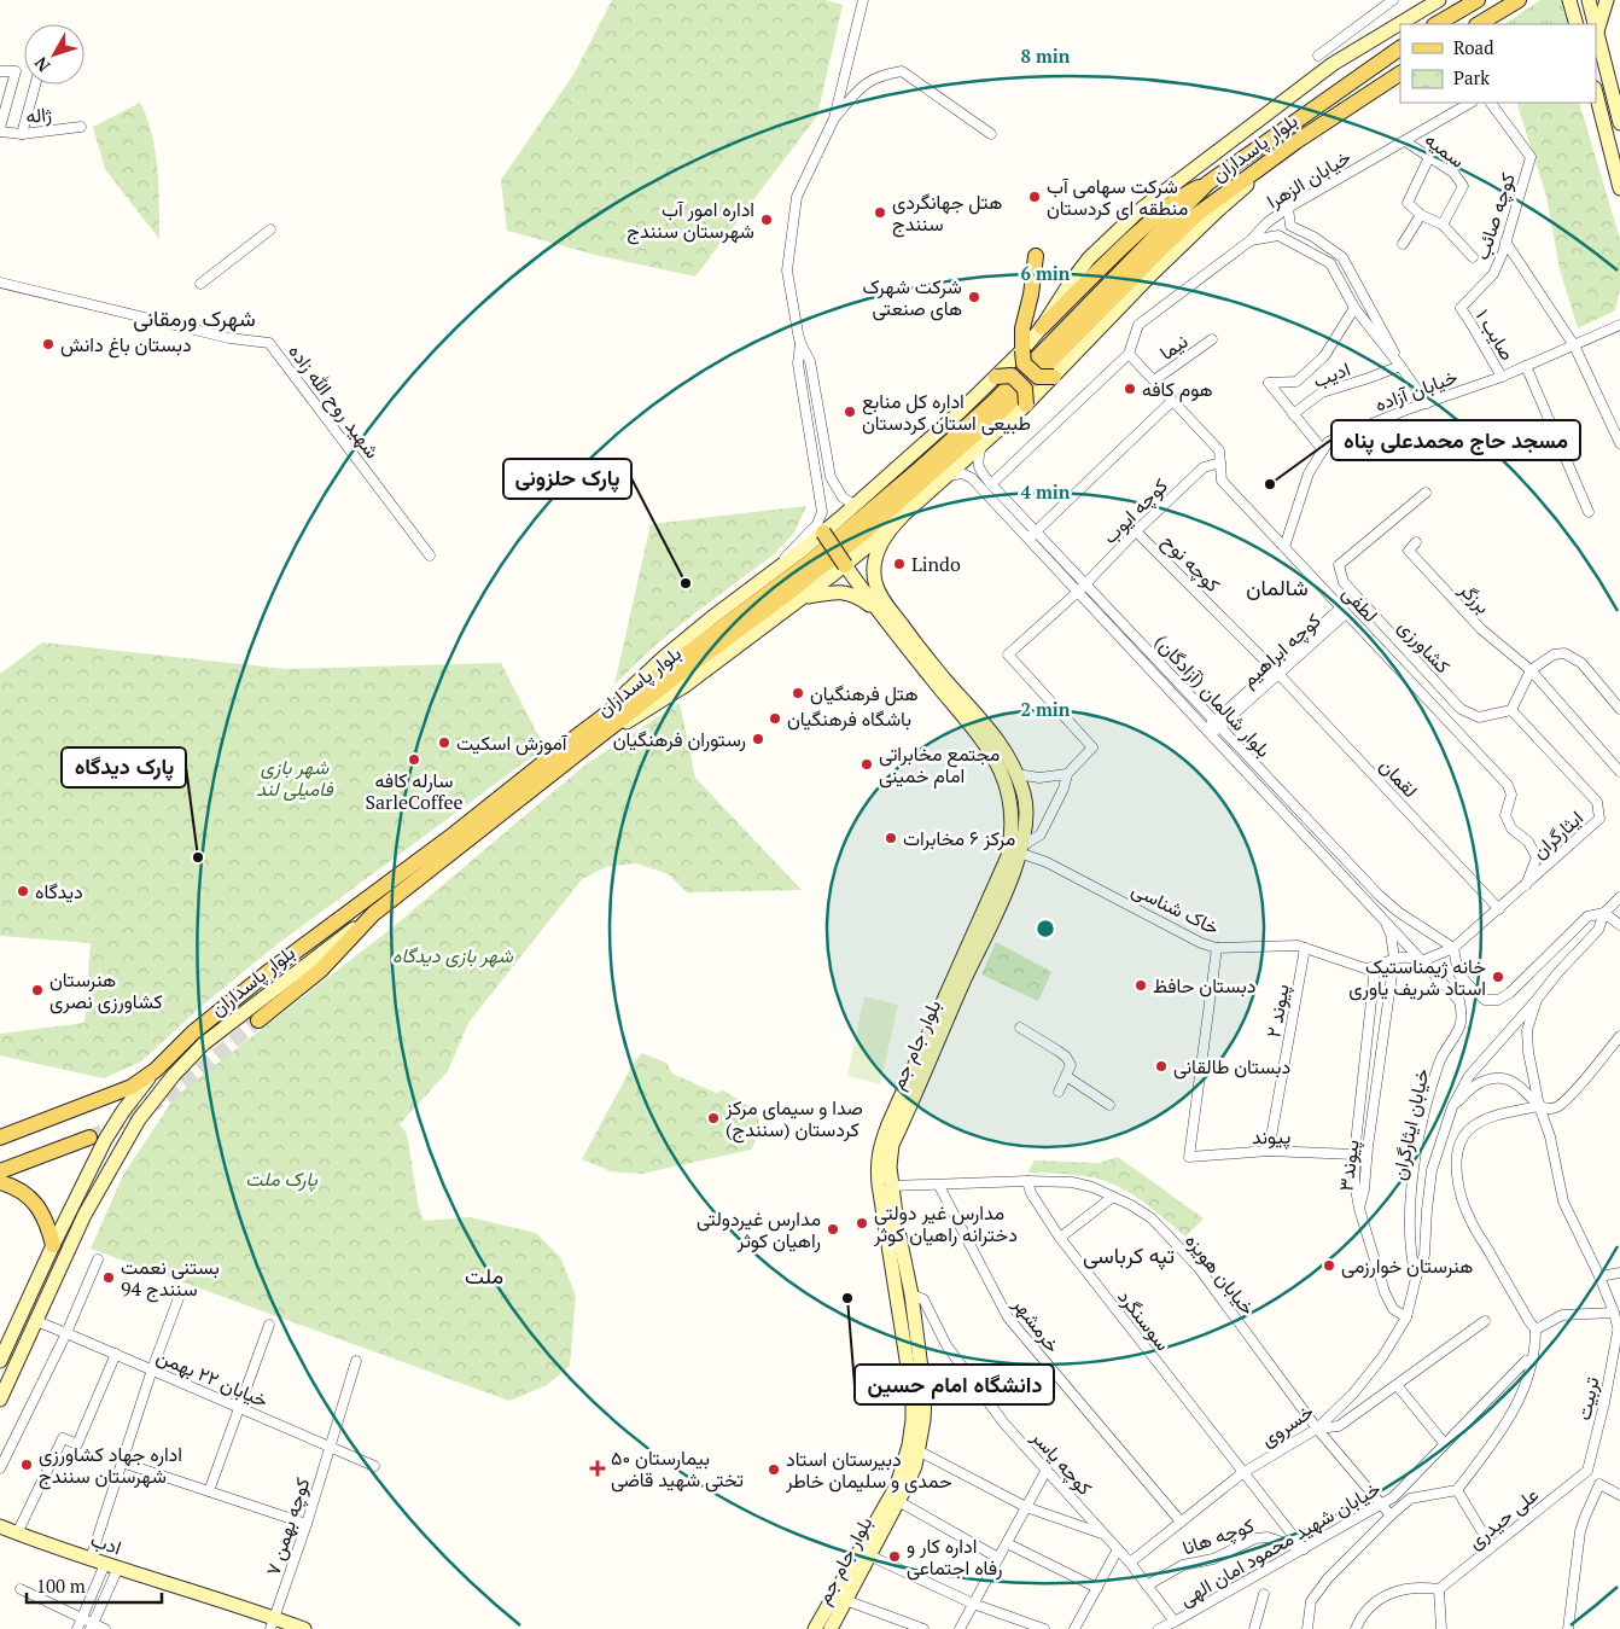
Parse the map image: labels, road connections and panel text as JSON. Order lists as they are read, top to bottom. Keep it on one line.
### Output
{"streets":{"main road":["بلوار پاسداران","بلوار جام جم","ادب"],"street":["ژاله","سمیه","خیابان الزهرا","کوچه صائب","صایب ۱","نیما","ادیب","خیابان آزاده","شهید روح الله زاده","کوچه ایوب","کوچه نوح","برزگر","لطفی","کشاورزی","کوچه ابراهیم","بلوار شالمان (آزادگان)","لقمان","ایثارگران","خاک شناسی","پیوند ۲","خیابان ایثارگران","پیوند","پیوند۳","خیابان هویزه","سوسنگرد","خرمشهر","خیابان ۲۲ بهمن","تربیت","خسروی","کوچه یاسر","علی حیدری","کوچه بهمن ۷","کوچه هانا","خیابان شهید محمود امان الهی"]},"crossings":[["بلوار پاسداران","خیابان ۲۲ بهمن"],["سمیه","خیابان الزهرا"],["خیابان الزهرا","لطفی"],["کوچه صائب","صایب ۱"],["صایب ۱","خیابان آزاده"],["نیما","لطفی"],["خیابان آزاده","لطفی"],["کوچه ایوب","کوچه نوح"],["کوچه ایوب","لطفی"],["کوچه ایوب","بلوار شالمان (آزادگان)"],["کوچه نوح","کوچه ابراهیم"],["کوچه نوح","لقمان"],["لطفی","کوچه ابراهیم"],["لطفی","ایثارگران"],["کشاورزی","ایثارگران"],["کوچه ابراهیم","بلوار شالمان (آزادگان)"],["کوچه ابراهیم","لقمان"],["بلوار شالمان (آزادگان)","ایثارگران"],["بلوار شالمان (آزادگان)","خیابان ایثارگران"],["لقمان","ایثارگران"],["ایثارگران","خیابان ایثارگران"],["خاک شناسی","پیوند ۲"],["خاک شناسی","بلوار جام جم"],["خاک شناسی","پیوند"],["خاک شناسی","پیوند۳"],["پیوند ۲","پیوند"],["بلوار جام جم","خیابان هویزه"],["بلوار جام جم","کوچه یاسر"],["خیابان ایثارگران","خسروی"],["پیوند","پیوند۳"],["خیابان هویزه","سوسنگرد"],["خیابان هویزه","خرمشهر"],["خیابان هویزه","خسروی"],["خیابان هویزه","خیابان شهید محمود امان الهی"],["سوسنگرد","خسروی"],["سوسنگرد","کوچه هانا"],["سوسنگرد","خیابان شهید محمود امان الهی"],["خرمشهر","خسروی"],["خیابان ۲۲ بهمن","کوچه بهمن ۷"],["تربیت","علی حیدری"],["خسروی","کوچه یاسر"],["کوچه یاسر","کوچه هانا"],["کوچه یاسر","خیابان شهید محمود امان الهی"],["کوچه بهمن ۷","ادب"],["کوچه هانا","خیابان شهید محمود امان الهی"]],"districts":["شهرک ورمقانی","شالمان","تپه کرباسی","ملت"],"parks":["شهر بازی فامیلی لند","شهر بازی دیدگاه","پارک ملت"],"places":{"other":["شرکت سهامی آب منطقه ای کردستان","هتل جهانگردی سنندج","اداره امور آب شهرستان سنندج","شرکت شهرک های صنعتی","دبستان باغ دانش","هوم کافه","اداره کل منابع طبیعی استان کردستان","مسجد حاج محمدعلی پناه","Lindo","پارک حلزونی","هتل فرهنگیان","باشگاه فرهنگیان","رستوران فرهنگیان","آموزش اسکیت","سارله کافه SarleCoffee","مجتمع مخابراتی امام خمینی","مرکز ۶ مخابرات","پارک دیدگاه","دیدگاه","خانه ژیمناستیک استاد شریف یاوری","دبستان حافظ","هنرستان کشاورزی نصری","دبستان طالقانی","صدا و سیمای مرکز کردستان (سنندج)","مدارس غیر دولتی دخترانه راهیان کوثر","مدارس غیردولتی راهیان کوثر","هنرستان خوارزمی","بستنی نعمت سنندج 94","دانشگاه امام حسین","اداره جهاد کشاورزی شهرستان سنندج","دبیرستان استاد حمدی و سلیمان خاطر","اداره کار و رفاه اجتماعی"],"health":["بیمارستان ۵۰ تختی شهید قاضی"]},"legend":["Road","Park"],"scale_bar":"100 m","north":"bottom left","rings":["8 min","6 min","4 min","2 min"]}
